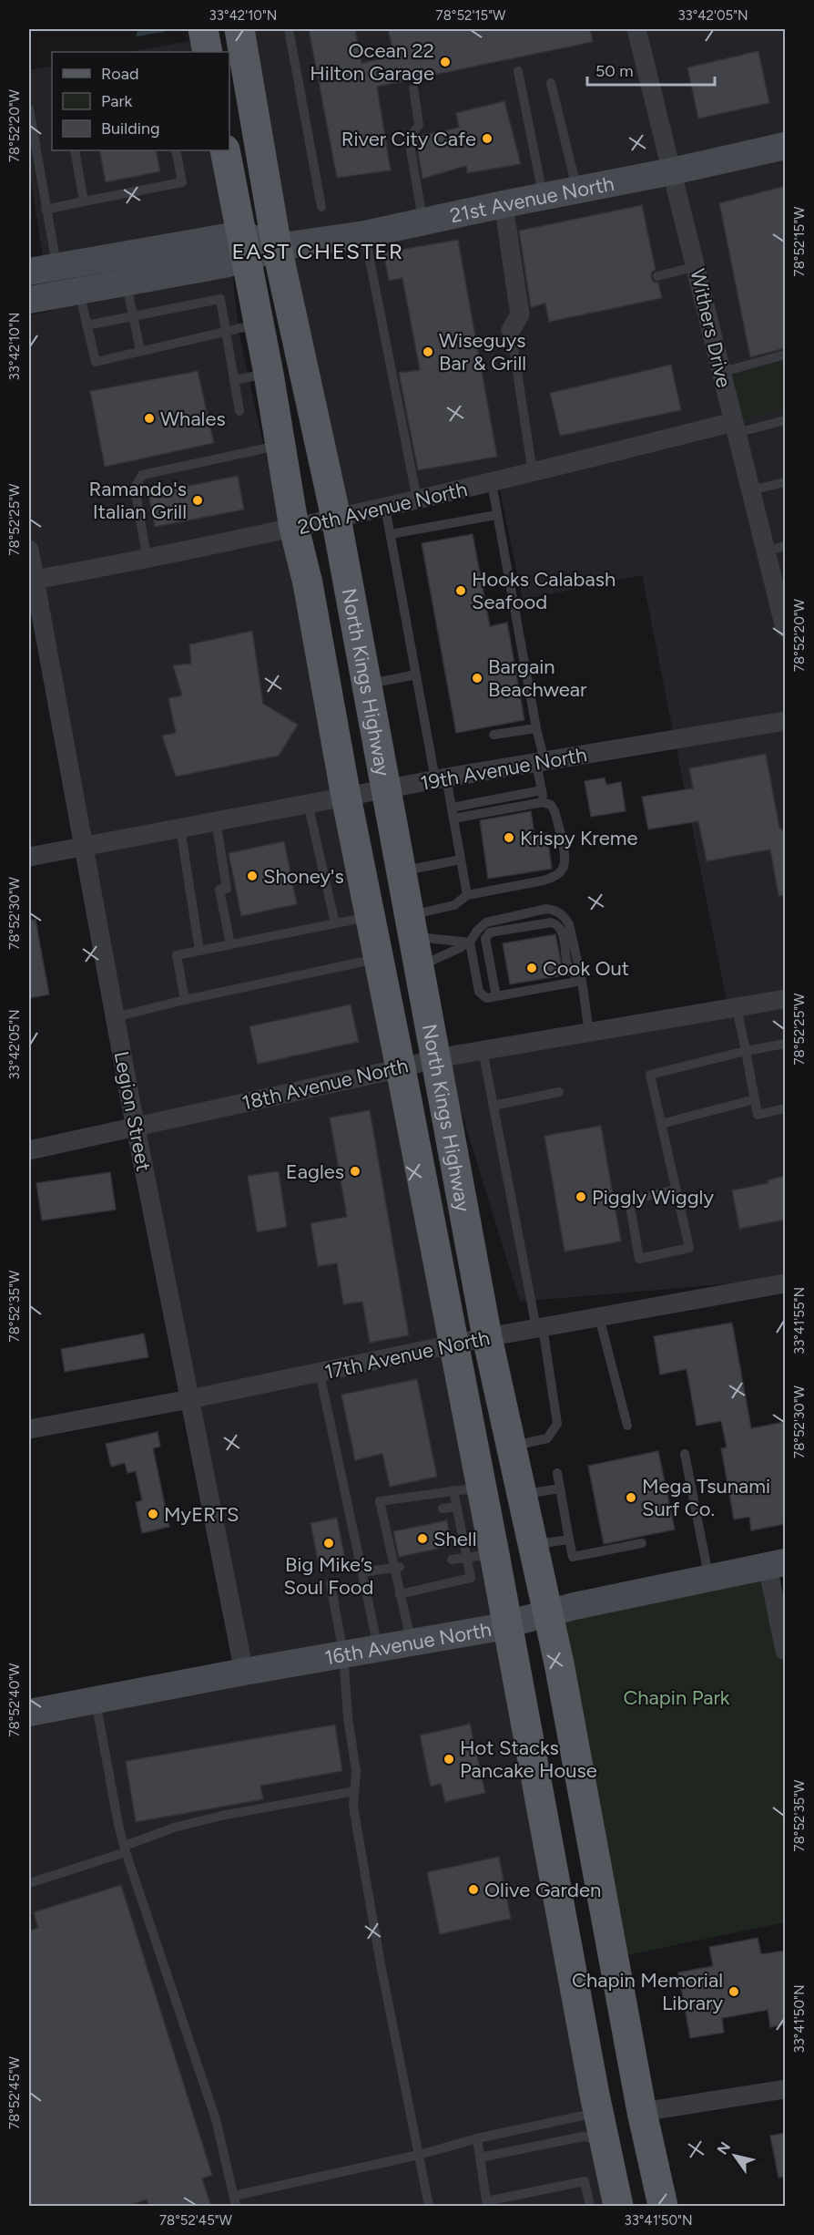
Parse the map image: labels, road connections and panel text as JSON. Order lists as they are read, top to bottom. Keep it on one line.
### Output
{"streets":{"main road":["21st Avenue North","North Kings Highway","16th Avenue North"],"street":["Withers Drive","20th Avenue North","19th Avenue North","18th Avenue North","Legion Street","17th Avenue North"]},"crossings":[["21st Avenue North","Withers Drive"],["21st Avenue North","North Kings Highway"],["Withers Drive","20th Avenue North"],["20th Avenue North","North Kings Highway"],["20th Avenue North","Legion Street"],["North Kings Highway","19th Avenue North"],["North Kings Highway","18th Avenue North"],["North Kings Highway","17th Avenue North"],["North Kings Highway","16th Avenue North"],["19th Avenue North","Legion Street"],["18th Avenue North","Legion Street"],["Legion Street","17th Avenue North"],["Legion Street","16th Avenue North"]],"districts":["EAST CHESTER"],"parks":["Chapin Park"],"places":["Ocean 22 Hilton Garage","River City Cafe","Wiseguys Bar & Grill","Whales","Ramando's Italian Grill","Hooks Calabash Seafood","Bargain Beachwear","Krispy Kreme","Shoney's","Cook Out","Eagles","Piggly Wiggly","Mega Tsunami Surf Co.","MyERTS","Shell","Big Mike’s Soul Food","Hot Stacks Pancake House","Olive Garden","Chapin Memorial Library"],"legend":["Road","Park","Building"],"scale_bar":"50 m","north":"top left","coordinates":["33°42'10\"N","78°52'15\"W","33°42'05\"N","78°52'20\"W","78°52'25\"W","78°52'30\"W","78°52'35\"W","33°41'55\"N","78°52'40\"W","33°41'50\"N","78°52'45\"W"]}
